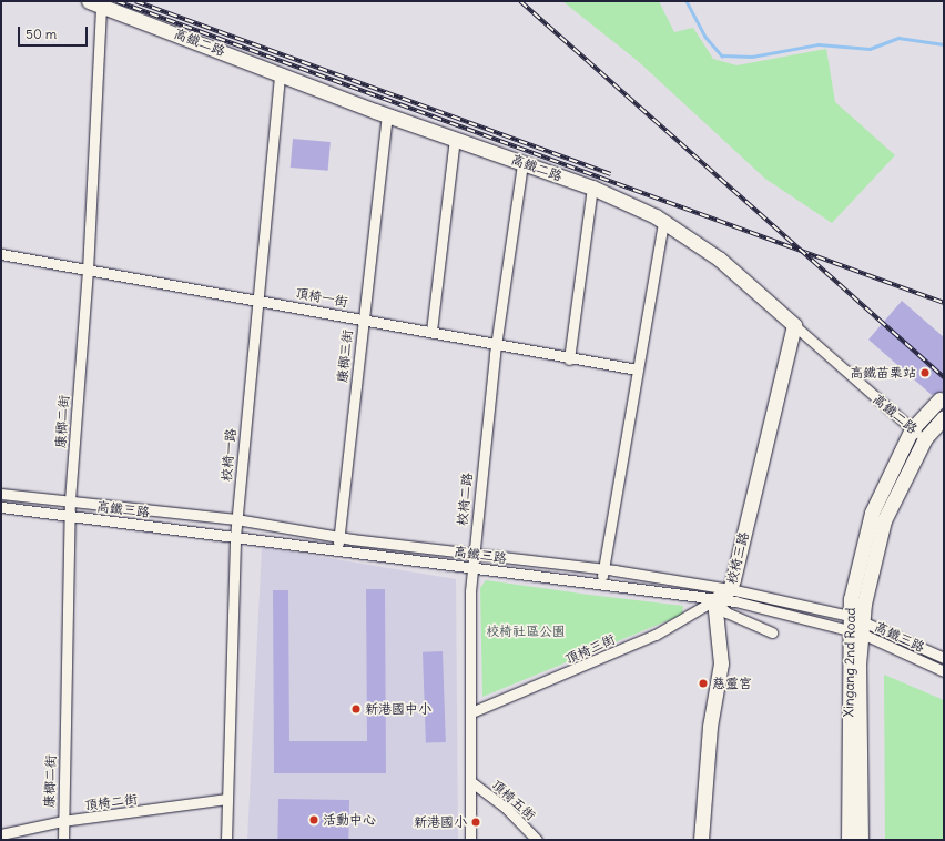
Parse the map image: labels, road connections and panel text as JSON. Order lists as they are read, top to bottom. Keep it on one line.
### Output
{"streets":{"street":["高鐵二路","頂椅一街","康榔三街","康榔二街","校椅一路","校椅二路","高鐵三路","校椅三路","頂椅三街","Xingang 2nd Road","頂椅五街","頂椅二街"]},"crossings":[["高鐵二路","康榔三街"],["高鐵二路","康榔二街"],["高鐵二路","校椅一路"],["高鐵二路","校椅二路"],["高鐵二路","校椅三路"],["高鐵二路","Xingang 2nd Road"],["頂椅一街","康榔三街"],["頂椅一街","康榔二街"],["頂椅一街","校椅一路"],["頂椅一街","校椅二路"],["康榔三街","高鐵三路"],["康榔二街","高鐵三路"],["康榔二街","頂椅二街"],["校椅一路","高鐵三路"],["校椅一路","頂椅二街"],["校椅二路","高鐵三路"],["校椅二路","頂椅三街"],["校椅二路","頂椅五街"],["高鐵三路","校椅三路"],["高鐵三路","頂椅三街"],["高鐵三路","Xingang 2nd Road"],["校椅三路","頂椅三街"]],"parks":["校椅社區公園"],"places":["高鐵苗栗站","慈靈宮","新港國中小","活動中心","新港國小"],"scale_bar":"50 m"}
